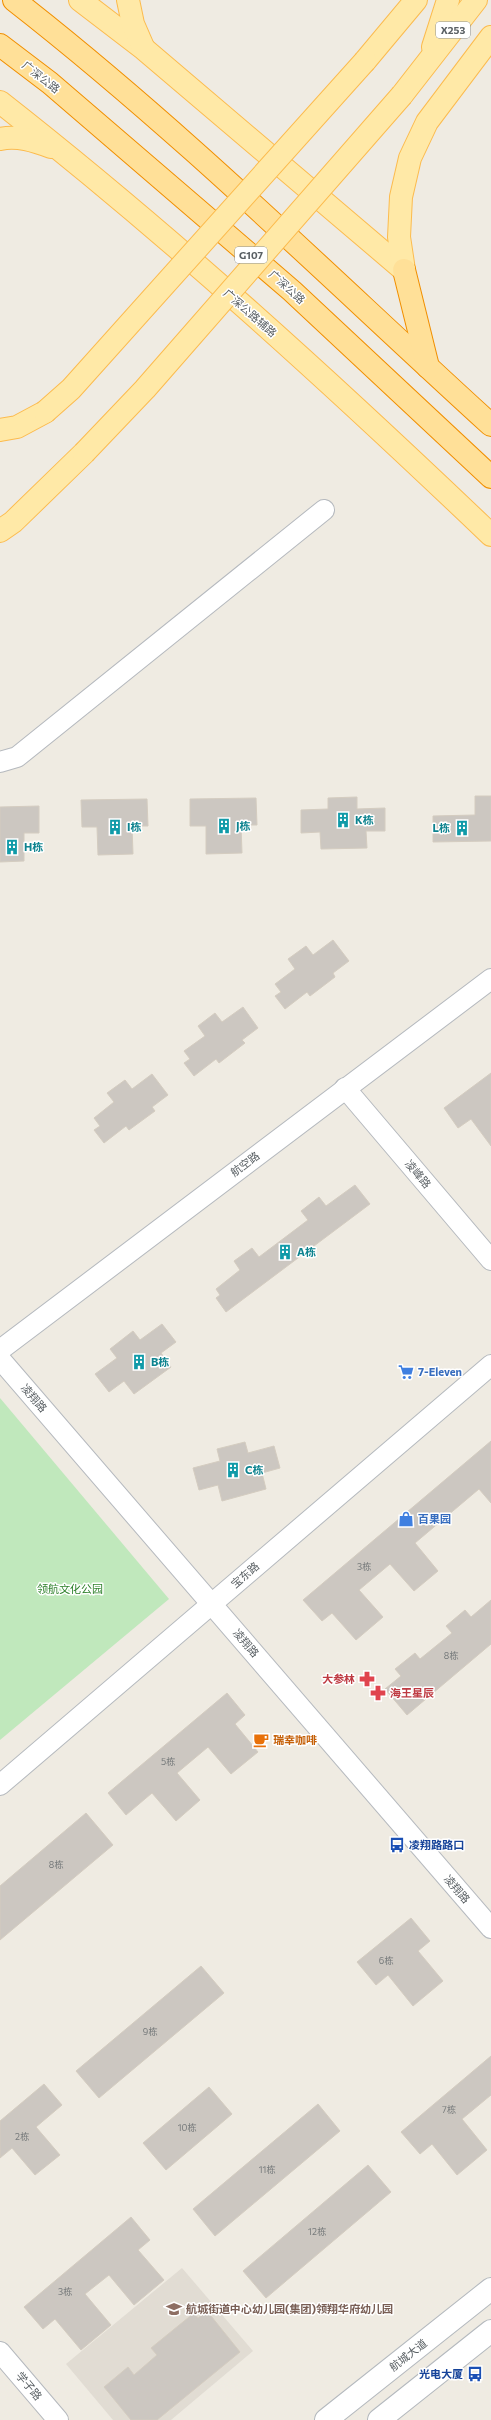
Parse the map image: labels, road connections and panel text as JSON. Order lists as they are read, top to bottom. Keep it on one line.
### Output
{"streets":{"highway":["广深公路","G107"],"main road":["X253","广深公路辅路","航城大道"],"street":["航空路","凌峰路","凌翔路","宝东路","学子路"]},"crossings":[["航空路","凌峰路"],["凌翔路","宝东路"]],"parks":["领航文化公园"],"places":{"building":["K栋","J栋","I栋","L栋","H栋","A栋","B栋","C栋"],"supermarket":["7-Eleven"],"shop":["百果园"],"pharmacy":["大参林","海王星辰"],"cafe":["瑞幸咖啡"],"bus stop":["凌翔路路口","光电大厦"],"school or university":["航城街道中心幼儿园(集团)领翔华府幼儿园"]},"house_numbers":["3栋","8栋","5栋","8栋","6栋","9栋","7栋","10栋","2栋","11栋","12栋","3栋"]}
